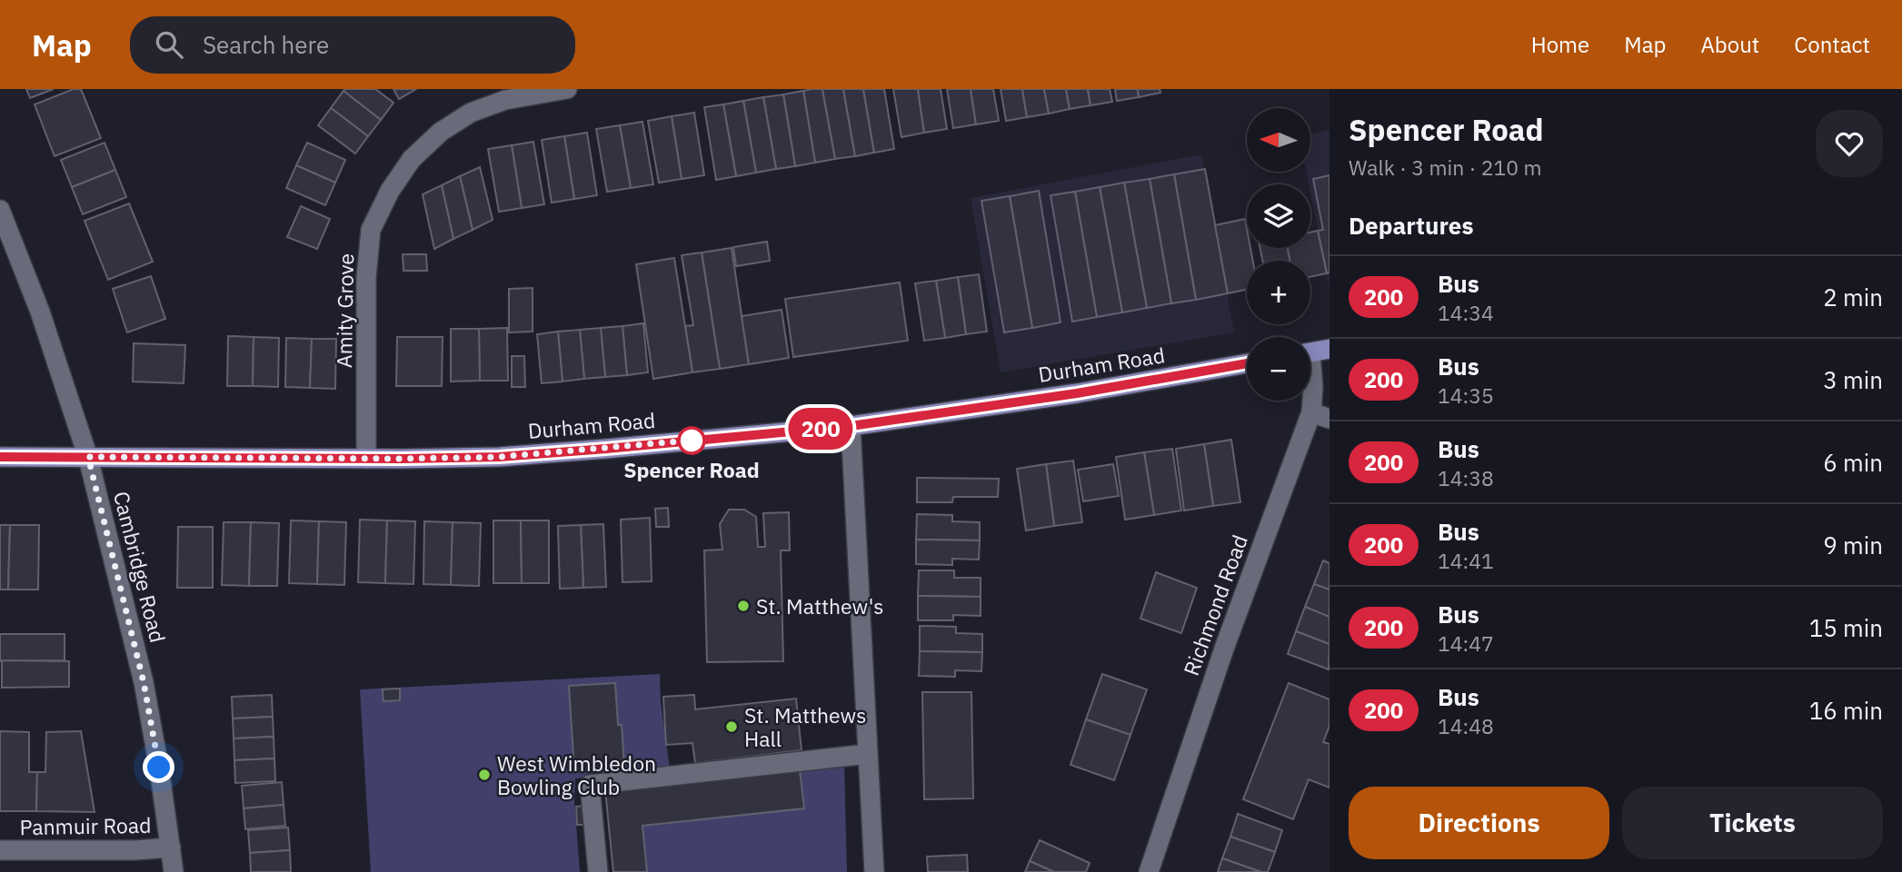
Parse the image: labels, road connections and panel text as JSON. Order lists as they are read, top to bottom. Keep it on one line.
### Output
{"streets":{"main road":["Durham Road"],"street":["Amity Grove","Cambridge Road","Richmond Road","Panmuir Road"]},"crossings":[["Amity Grove","Durham Road"],["Durham Road","Cambridge Road"],["Cambridge Road","Panmuir Road"]],"places":["Spencer Road","St. Matthew's","St. Matthews Hall","West Wimbledon Bowling Club"],"lines":["bus line 200"],"north":"left","page":{"header":"Map","search":"Search here","nav":["Home","Map","About","Contact"],"on_map":"200","heading":[["Spencer Road","Walk · 3 min · 210 m"],"Departures"],"map_buttons":["+","−"],"list":[{"mark":"200","name":"Bus","note":"14:34","value":"2 min"},{"mark":"200","name":"Bus","note":"14:35","value":"3 min"},{"mark":"200","name":"Bus","note":"14:38","value":"6 min"},{"mark":"200","name":"Bus","note":"14:41","value":"9 min"},{"mark":"200","name":"Bus","note":"14:47","value":"15 min"},{"mark":"200","name":"Bus","note":"14:48","value":"16 min"}],"buttons":["Directions","Tickets"]}}
